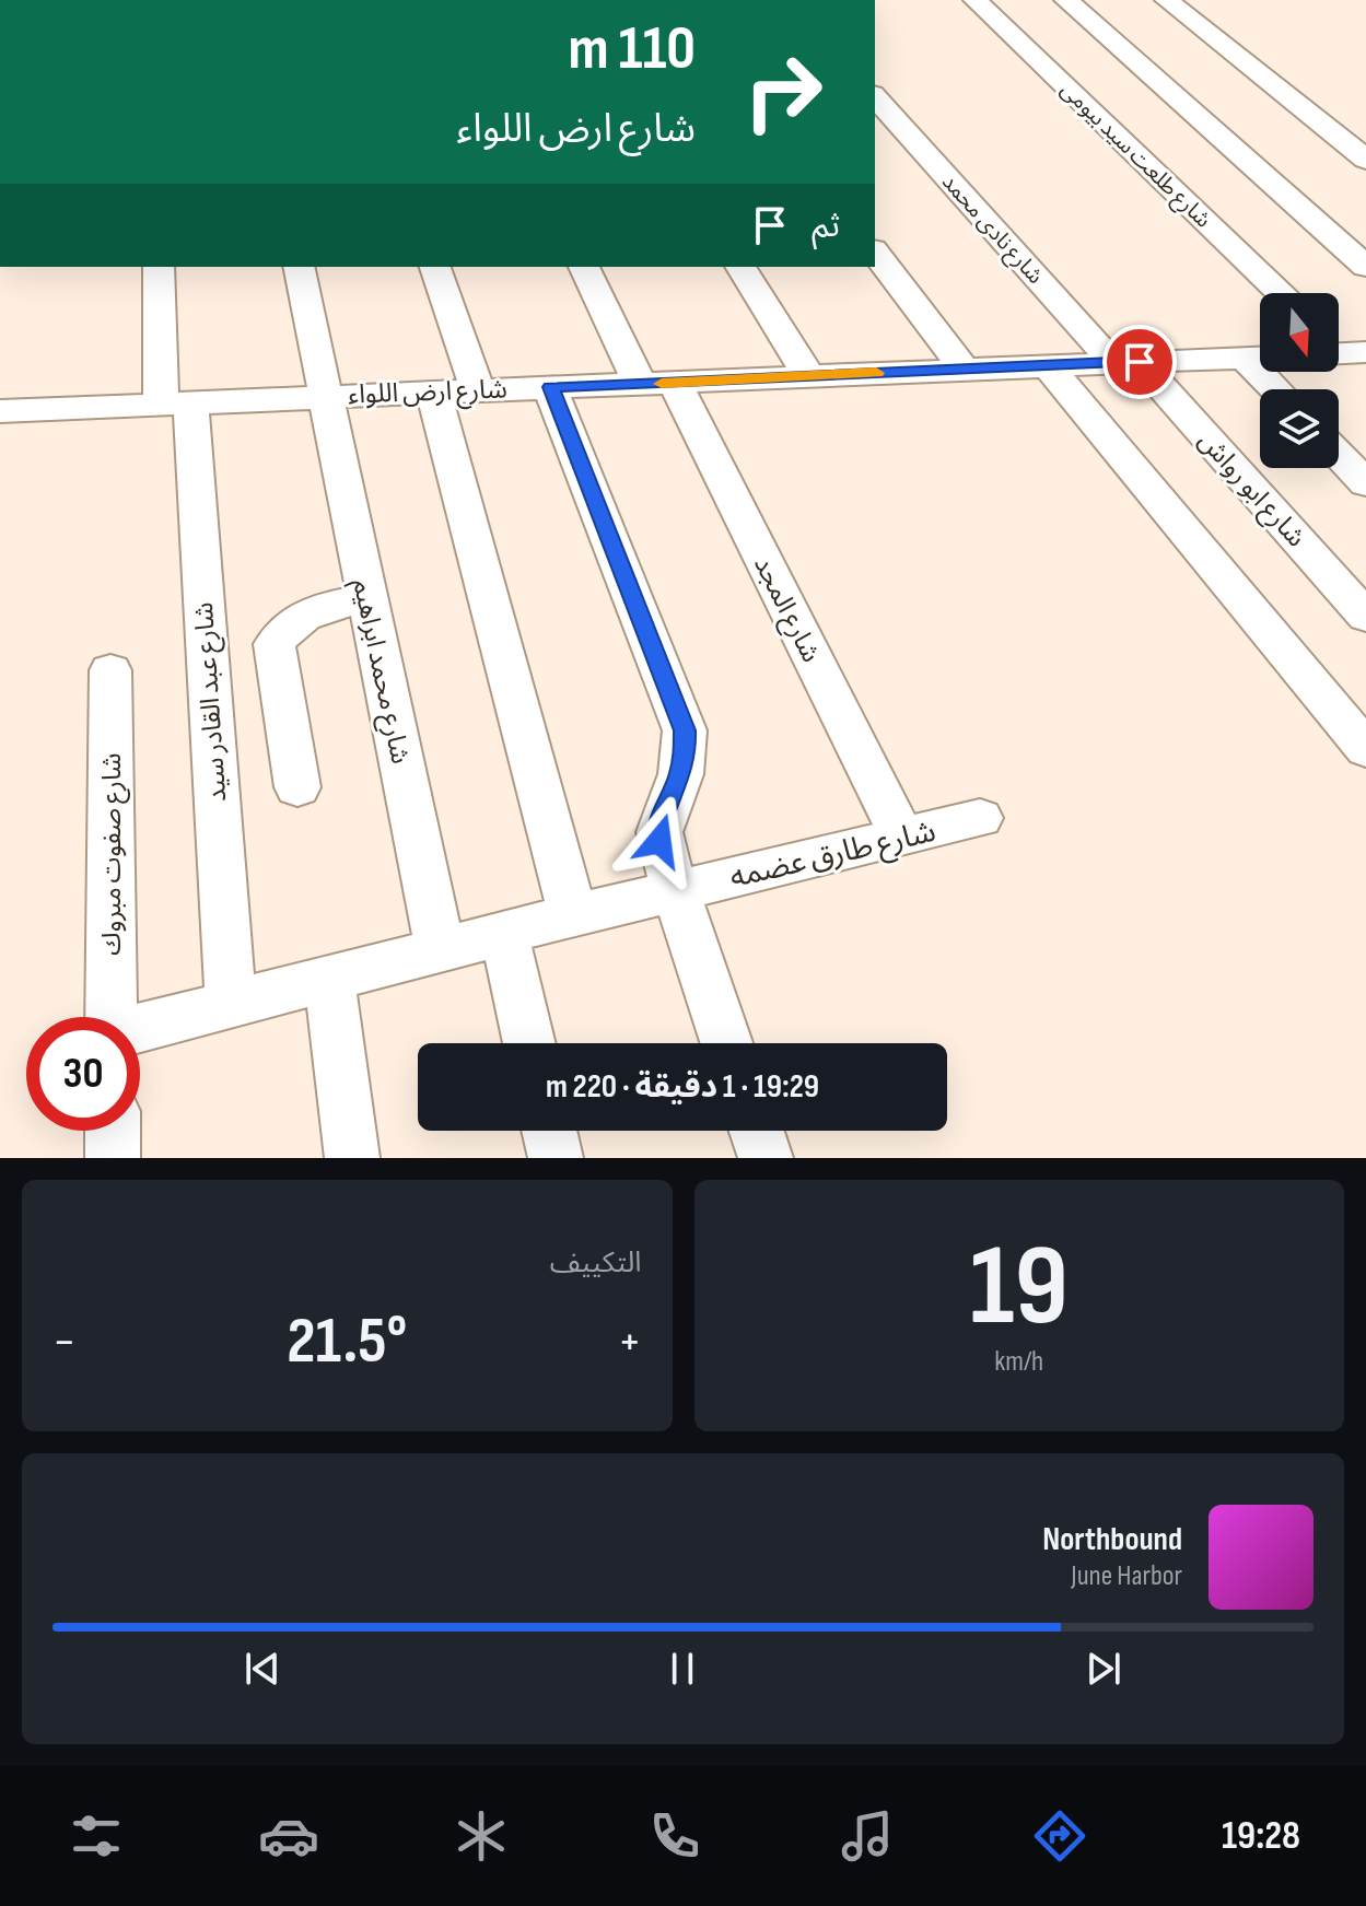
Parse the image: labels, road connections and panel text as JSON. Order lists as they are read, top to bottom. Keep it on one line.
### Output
{"streets":{"street":["شارع طلعت سيد بيومى","شارع نادى محمد","شارع ارض اللواء","شارع ابو رواش","شارع المجد","شارع محمد ابراهيم","شارع عبد القادر سيد","شارع طارق عضمه","شارع صفوت مبروك"]},"crossings":[["شارع نادى محمد","شارع ارض اللواء"],["شارع نادى محمد","شارع ابو رواش"],["شارع ارض اللواء","شارع ابو رواش"],["شارع ارض اللواء","شارع المجد"],["شارع ارض اللواء","شارع محمد ابراهيم"],["شارع ارض اللواء","شارع عبد القادر سيد"],["شارع المجد","شارع طارق عضمه"],["شارع محمد ابراهيم","شارع طارق عضمه"],["شارع عبد القادر سيد","شارع طارق عضمه"]],"north":"bottom","page":{"turn":["110 m","شارع ارض اللواء"],"then":"ثم","limit":"30","trip":"19:29 · 1 دقيقة · 220 m","tile":[["19","km/h"],"التكييف"],"heat":["−","21.5°","+"],"song":["Northbound","June Harbor"],"tabs":"19:28"}}
